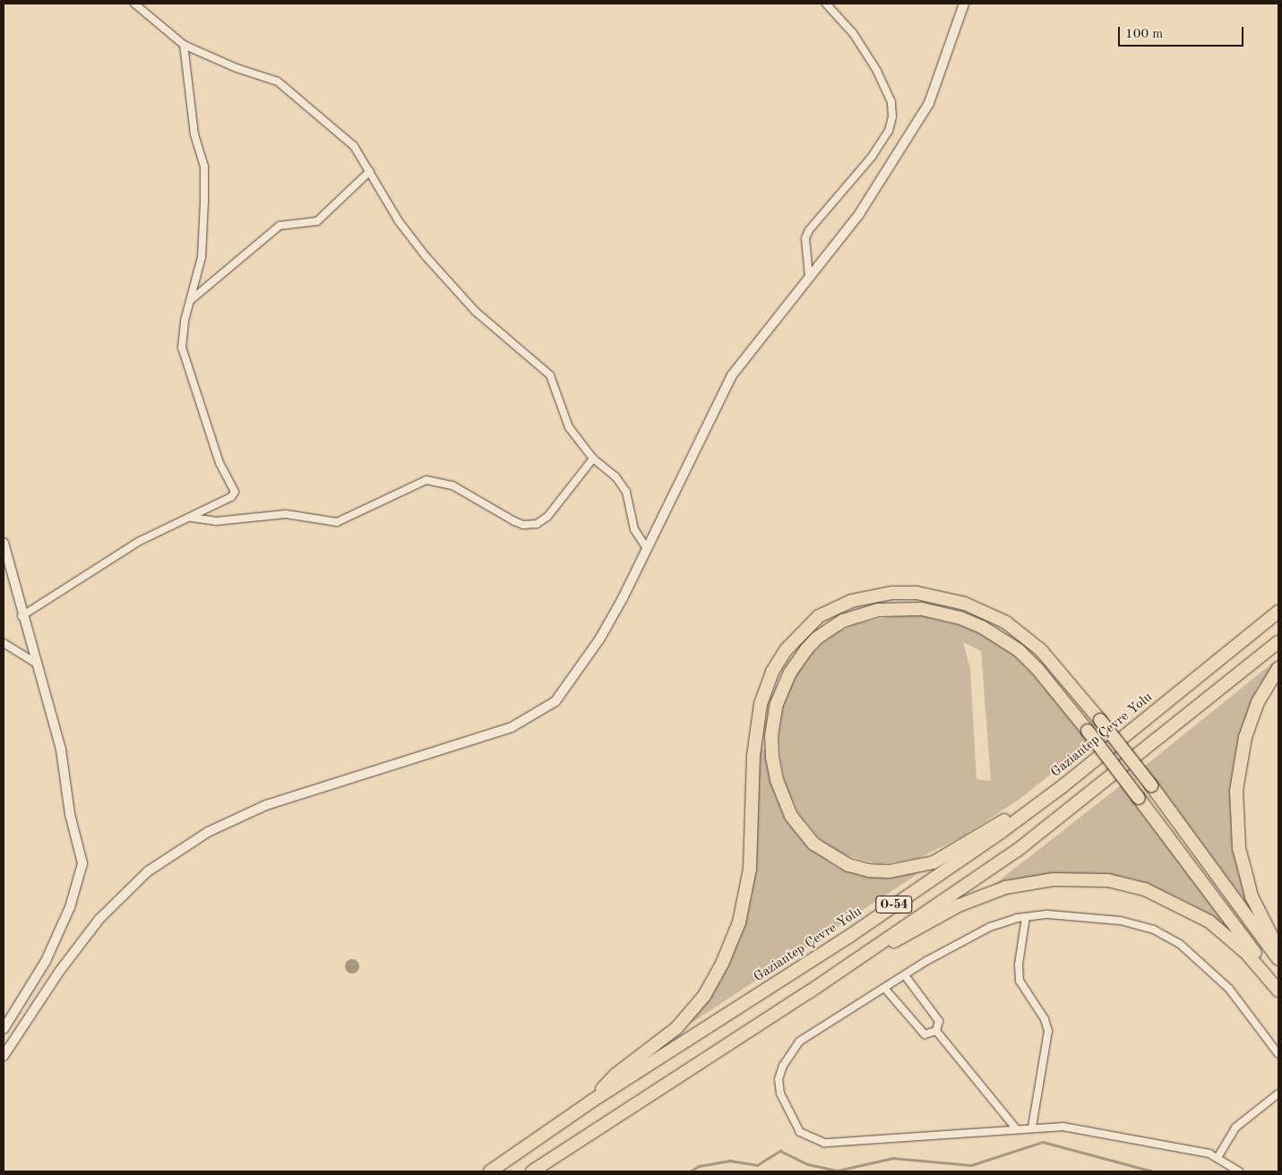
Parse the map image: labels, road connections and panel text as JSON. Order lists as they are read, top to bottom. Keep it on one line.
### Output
{"streets":{"highway":["Gaziantep Çevre Yolu","O-54"]},"scale_bar":"100 m"}
